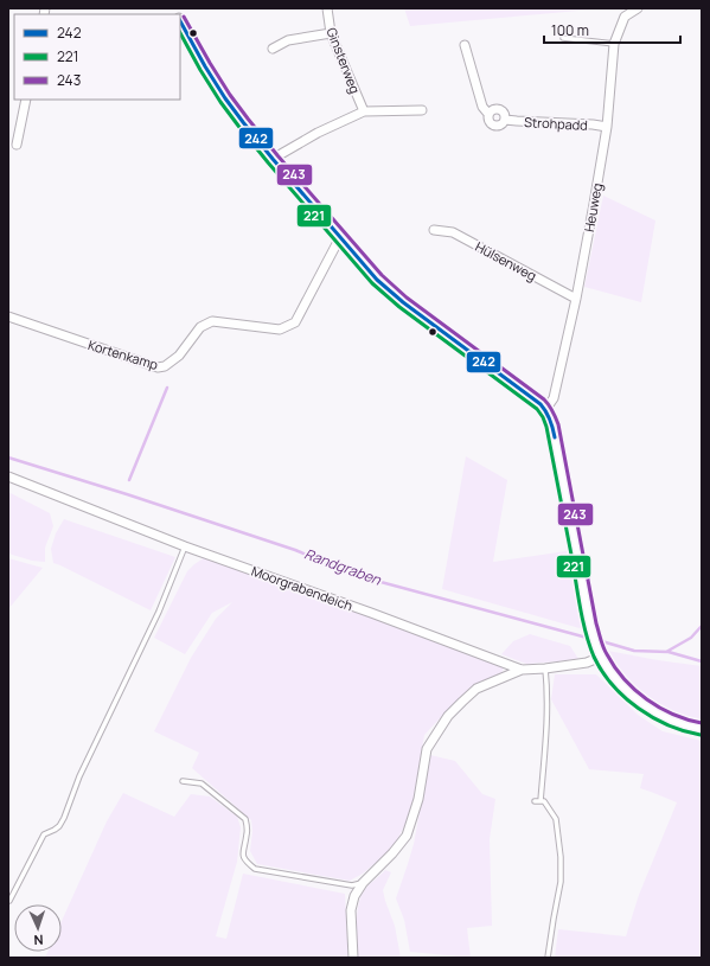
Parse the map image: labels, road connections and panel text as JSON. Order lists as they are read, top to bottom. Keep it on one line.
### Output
{"streets":{"street":["Ginsterweg","Strohpadd","Heuweg","Hülsenweg","Kortenkamp","Moorgrabendeich"]},"crossings":[["Strohpadd","Heuweg"],["Heuweg","Hülsenweg"]],"water":["Randgraben"],"lines":["transit line 243","transit line 242","transit line 221"],"legend":["242","221","243"],"scale_bar":"100 m","north":"bottom"}
